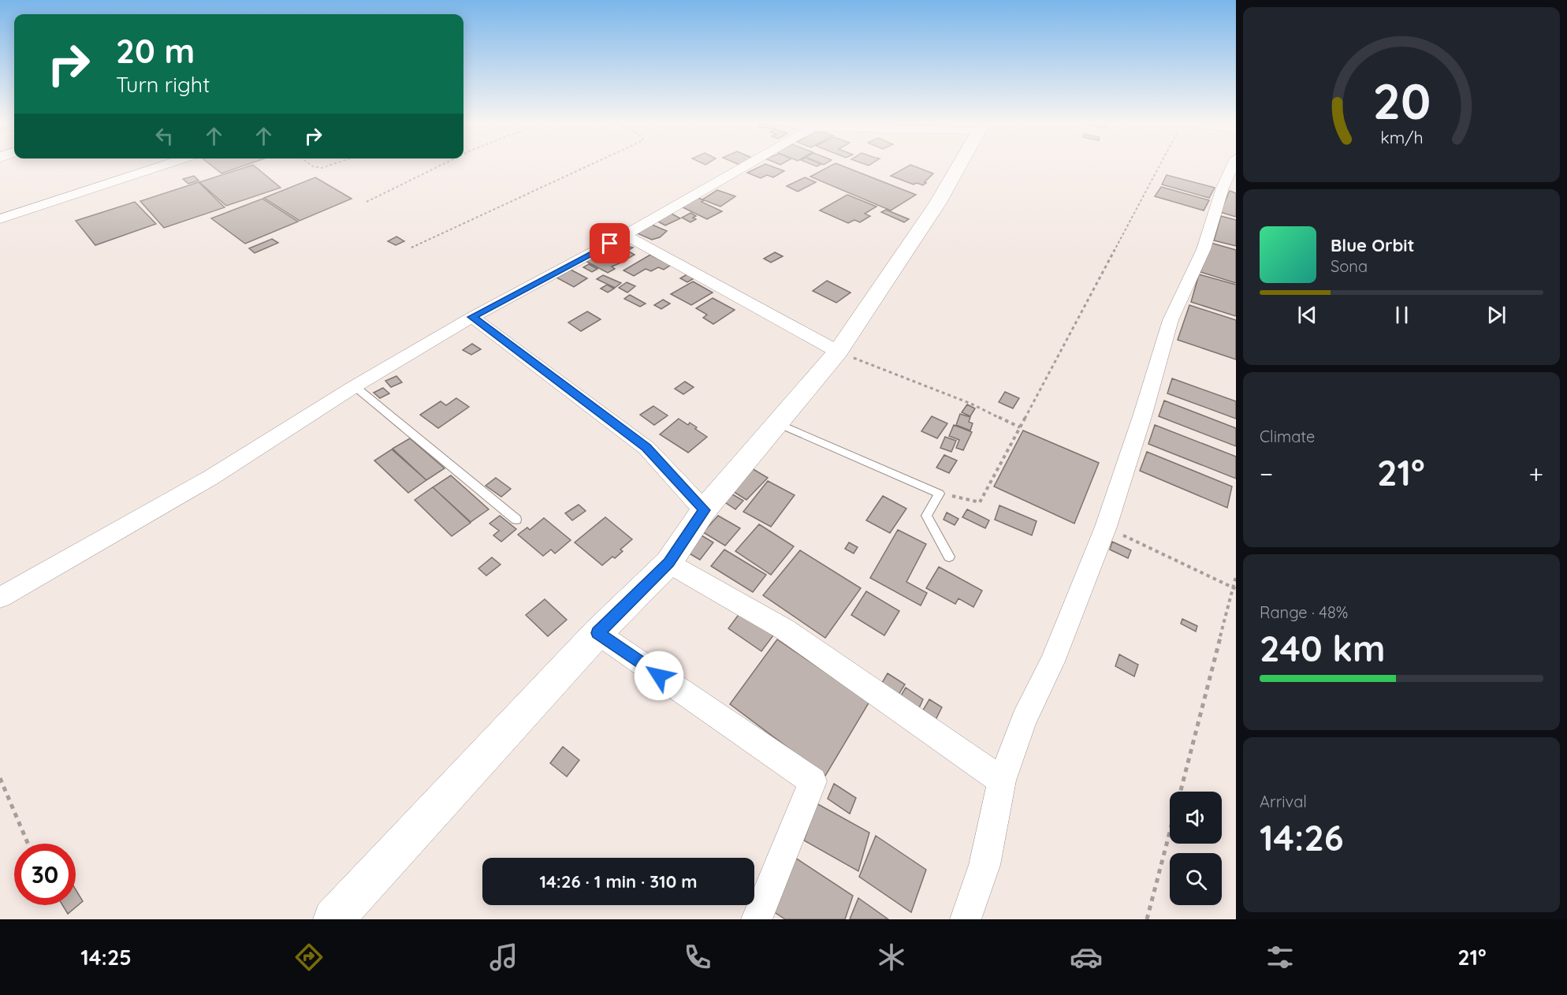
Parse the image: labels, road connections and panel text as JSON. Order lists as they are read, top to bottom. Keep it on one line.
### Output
{"page":{"turn":["20 m","Turn right"],"song":["Blue Orbit","Sona"],"tile":["Climate",["Range · 48%","240 km"],["Arrival","14:26"]],"heat":["−","21°","+"],"limit":"30","trip":"14:26 · 1 min · 310 m","tabs":["14:25","21°"],"gauge":["20","km/h"]}}
